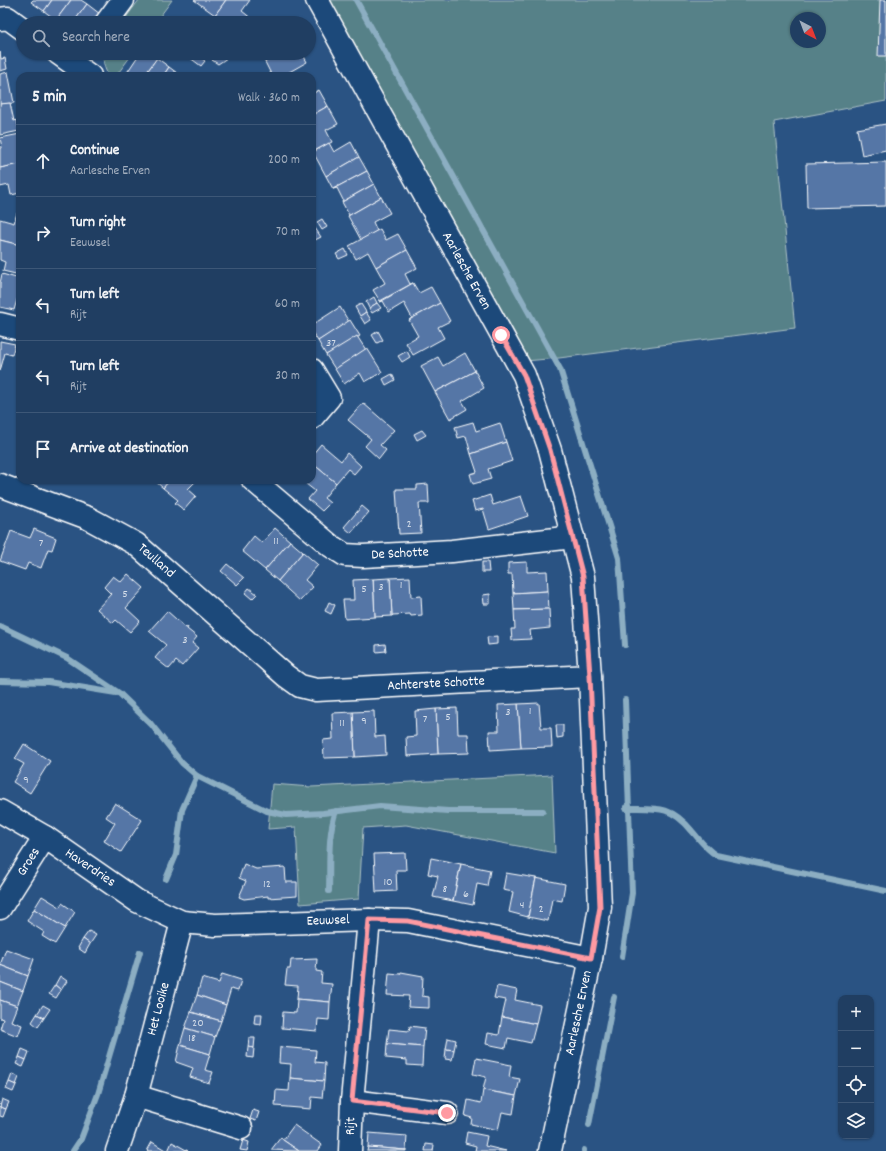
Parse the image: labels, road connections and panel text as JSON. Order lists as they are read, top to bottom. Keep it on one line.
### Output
{"streets":{"street":["Aarlesche Erven","De Schotte","Teulland","Achterste Schotte","Groes","Haverdries","Eeuwsel","Het Looike","Rijt"]},"crossings":[["Aarlesche Erven","De Schotte"],["Aarlesche Erven","Achterste Schotte"],["Aarlesche Erven","Eeuwsel"],["Teulland","Achterste Schotte"],["Groes","Haverdries"],["Haverdries","Eeuwsel"],["Haverdries","Het Looike"],["Eeuwsel","Het Looike"],["Eeuwsel","Rijt"]],"house_numbers":["37","2","11","7","1","3","5","5","3","1","3","5","7","9","11","9","10","12","8","6","4","2","20","18"],"north":"bottom right","page":{"search":"Search here","heading":["5 min","Walk · 360 m"],"list":[["Continue","Aarlesche Erven","200 m"],["Turn right","Eeuwsel","70 m"],["Turn left","Rijt","60 m"],["Turn left","Rijt","30 m"],"Arrive at destination"],"map_buttons":["+","−"]}}
